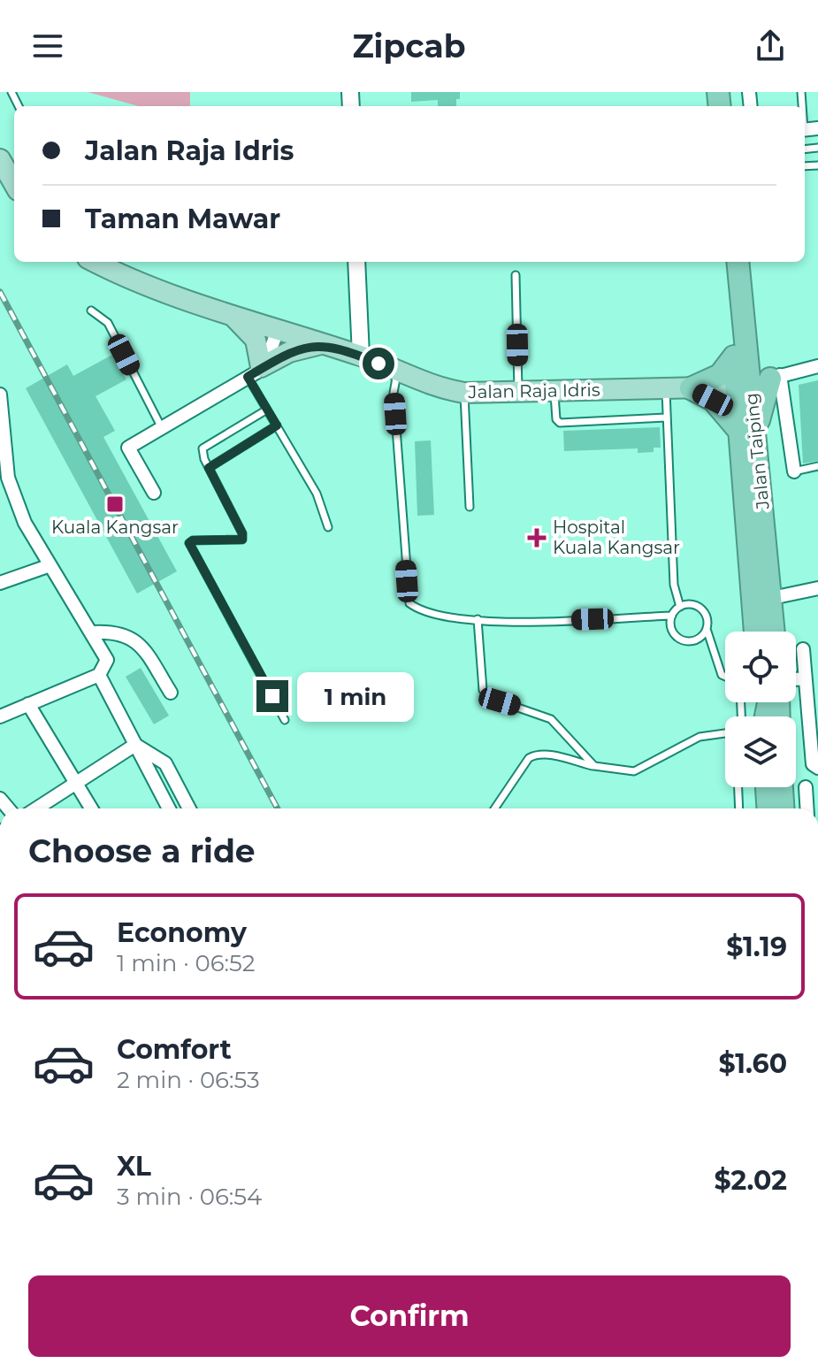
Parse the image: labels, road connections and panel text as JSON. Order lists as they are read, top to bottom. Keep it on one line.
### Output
{"streets":{"highway":["Jalan Taiping"],"main road":["Jalan Raja Idris"]},"crossings":[["Jalan Raja Idris","Jalan Taiping"]],"places":{"transit":["Kuala Kangsar"],"health":["Hospital Kuala Kangsar"]},"page":{"header":"Zipcab","banner":["Jalan Raja Idris","Taman Mawar"],"bubble":"1 min","heading":"Choose a ride","list":[{"name":"Economy","note":"1 min · 06:52","value":"$1.19"},{"name":"Comfort","note":"2 min · 06:53","value":"$1.60"},{"name":"XL","note":"3 min · 06:54","value":"$2.02"}],"buttons":"Confirm"}}
